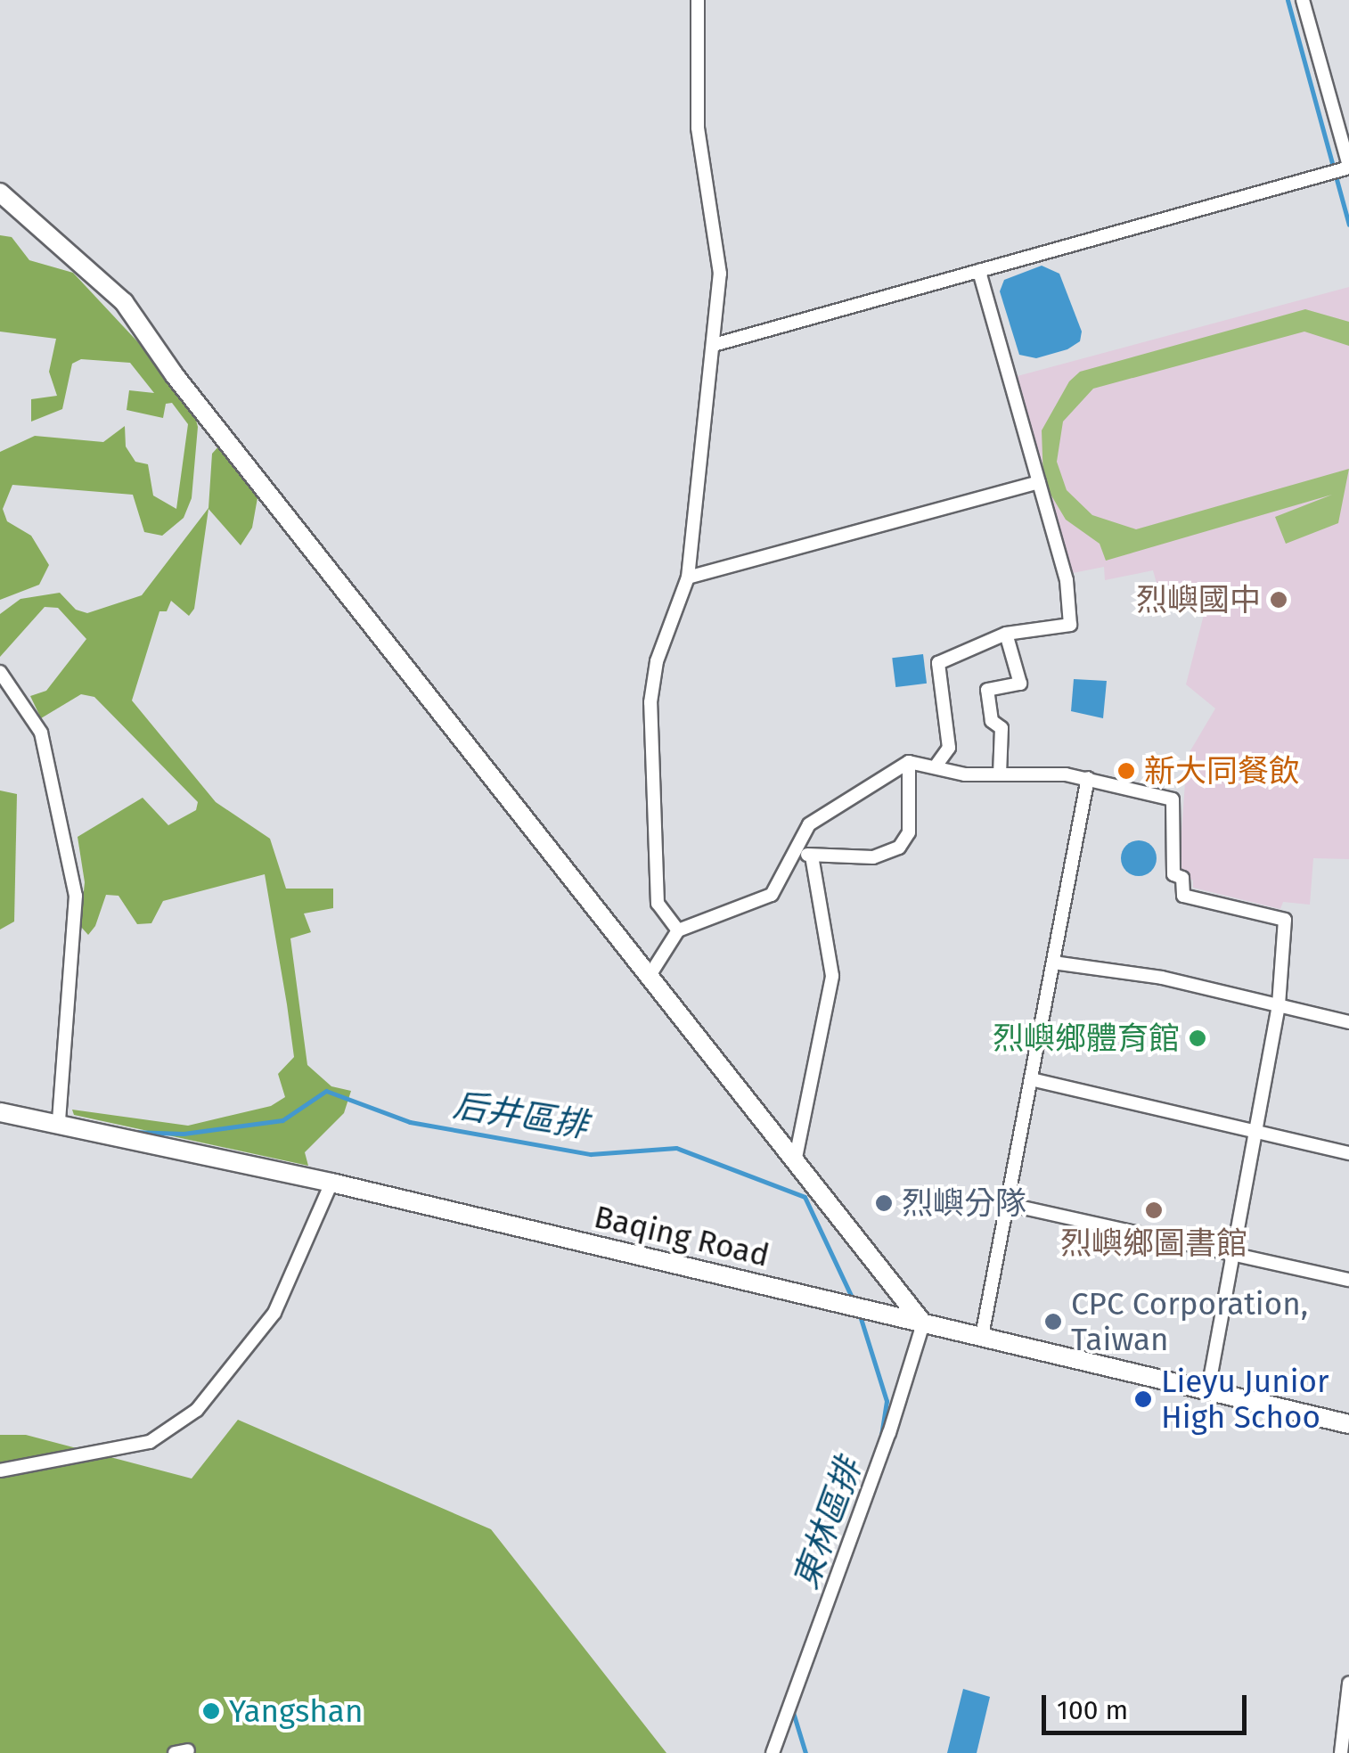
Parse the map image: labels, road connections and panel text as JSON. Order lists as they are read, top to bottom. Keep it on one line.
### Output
{"streets":{"street":["Baqing Road"]},"water":["后井區排","東林區排"],"places":["烈嶼國中","新大同餐飲","烈嶼鄉體育館","烈嶼分隊","烈嶼鄉圖書館","CPC Corporation, Taiwan","Lieyu Junior High Schoo","Yangshan"],"scale_bar":"100 m"}
